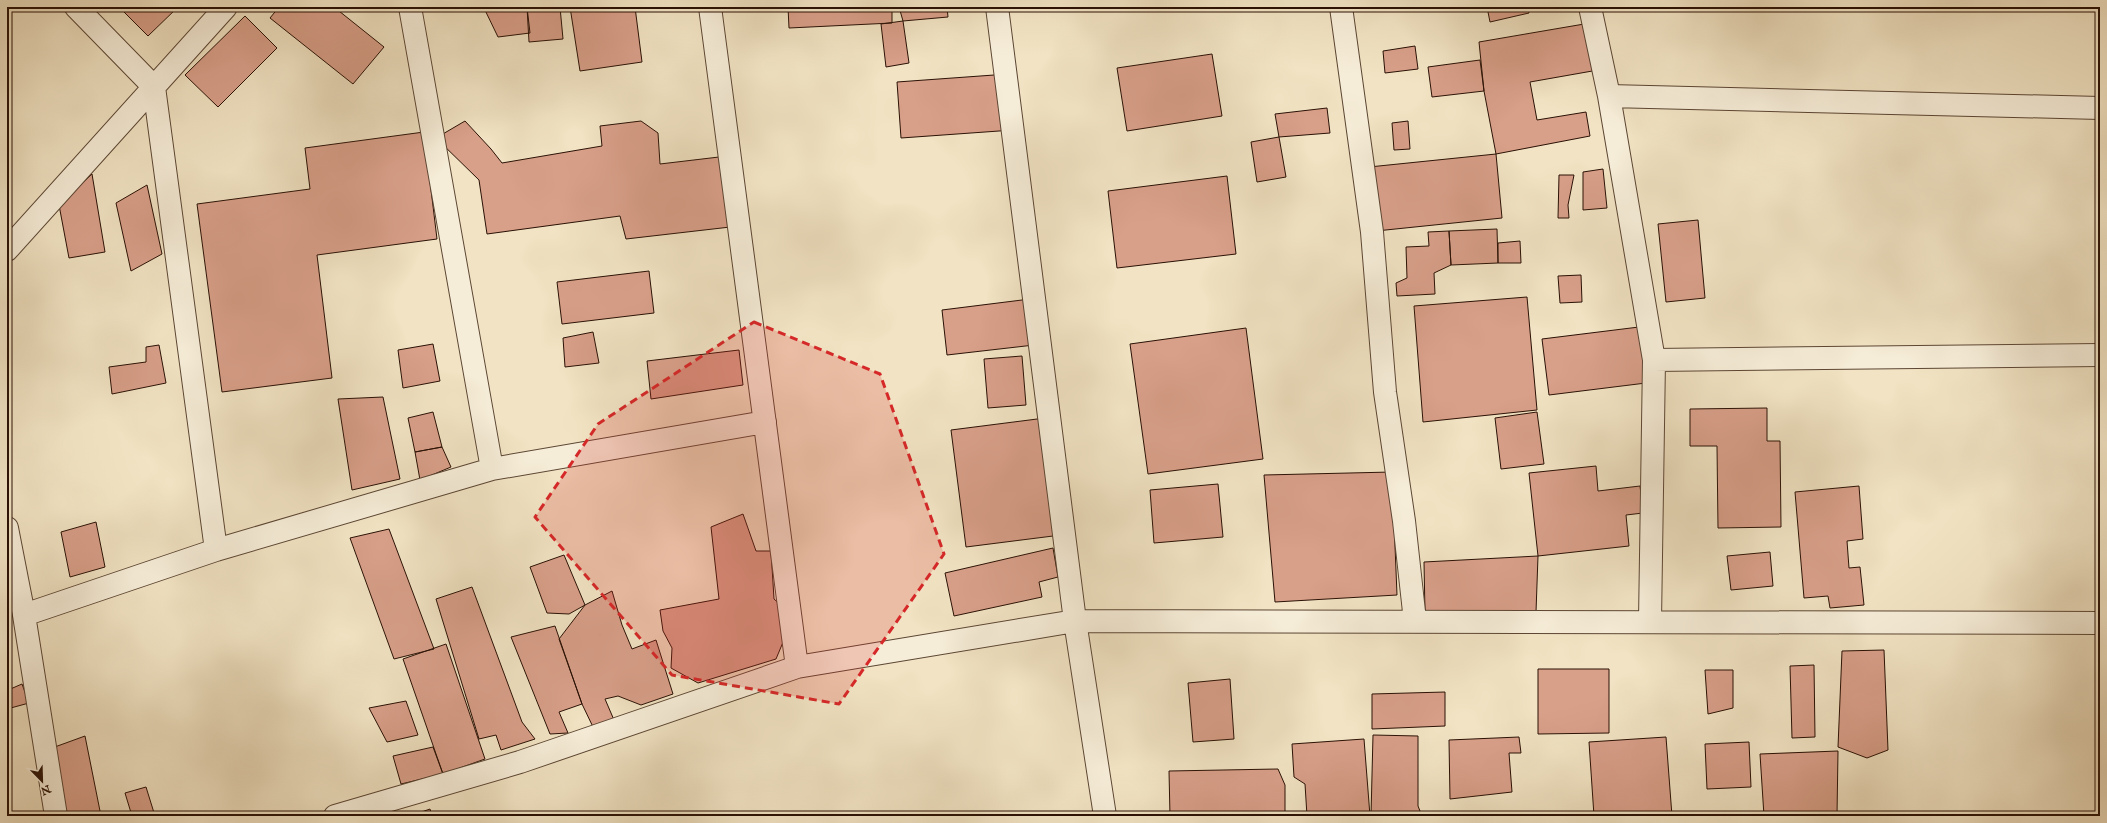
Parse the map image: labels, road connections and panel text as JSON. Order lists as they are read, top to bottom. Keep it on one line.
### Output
{"north":"bottom right"}
